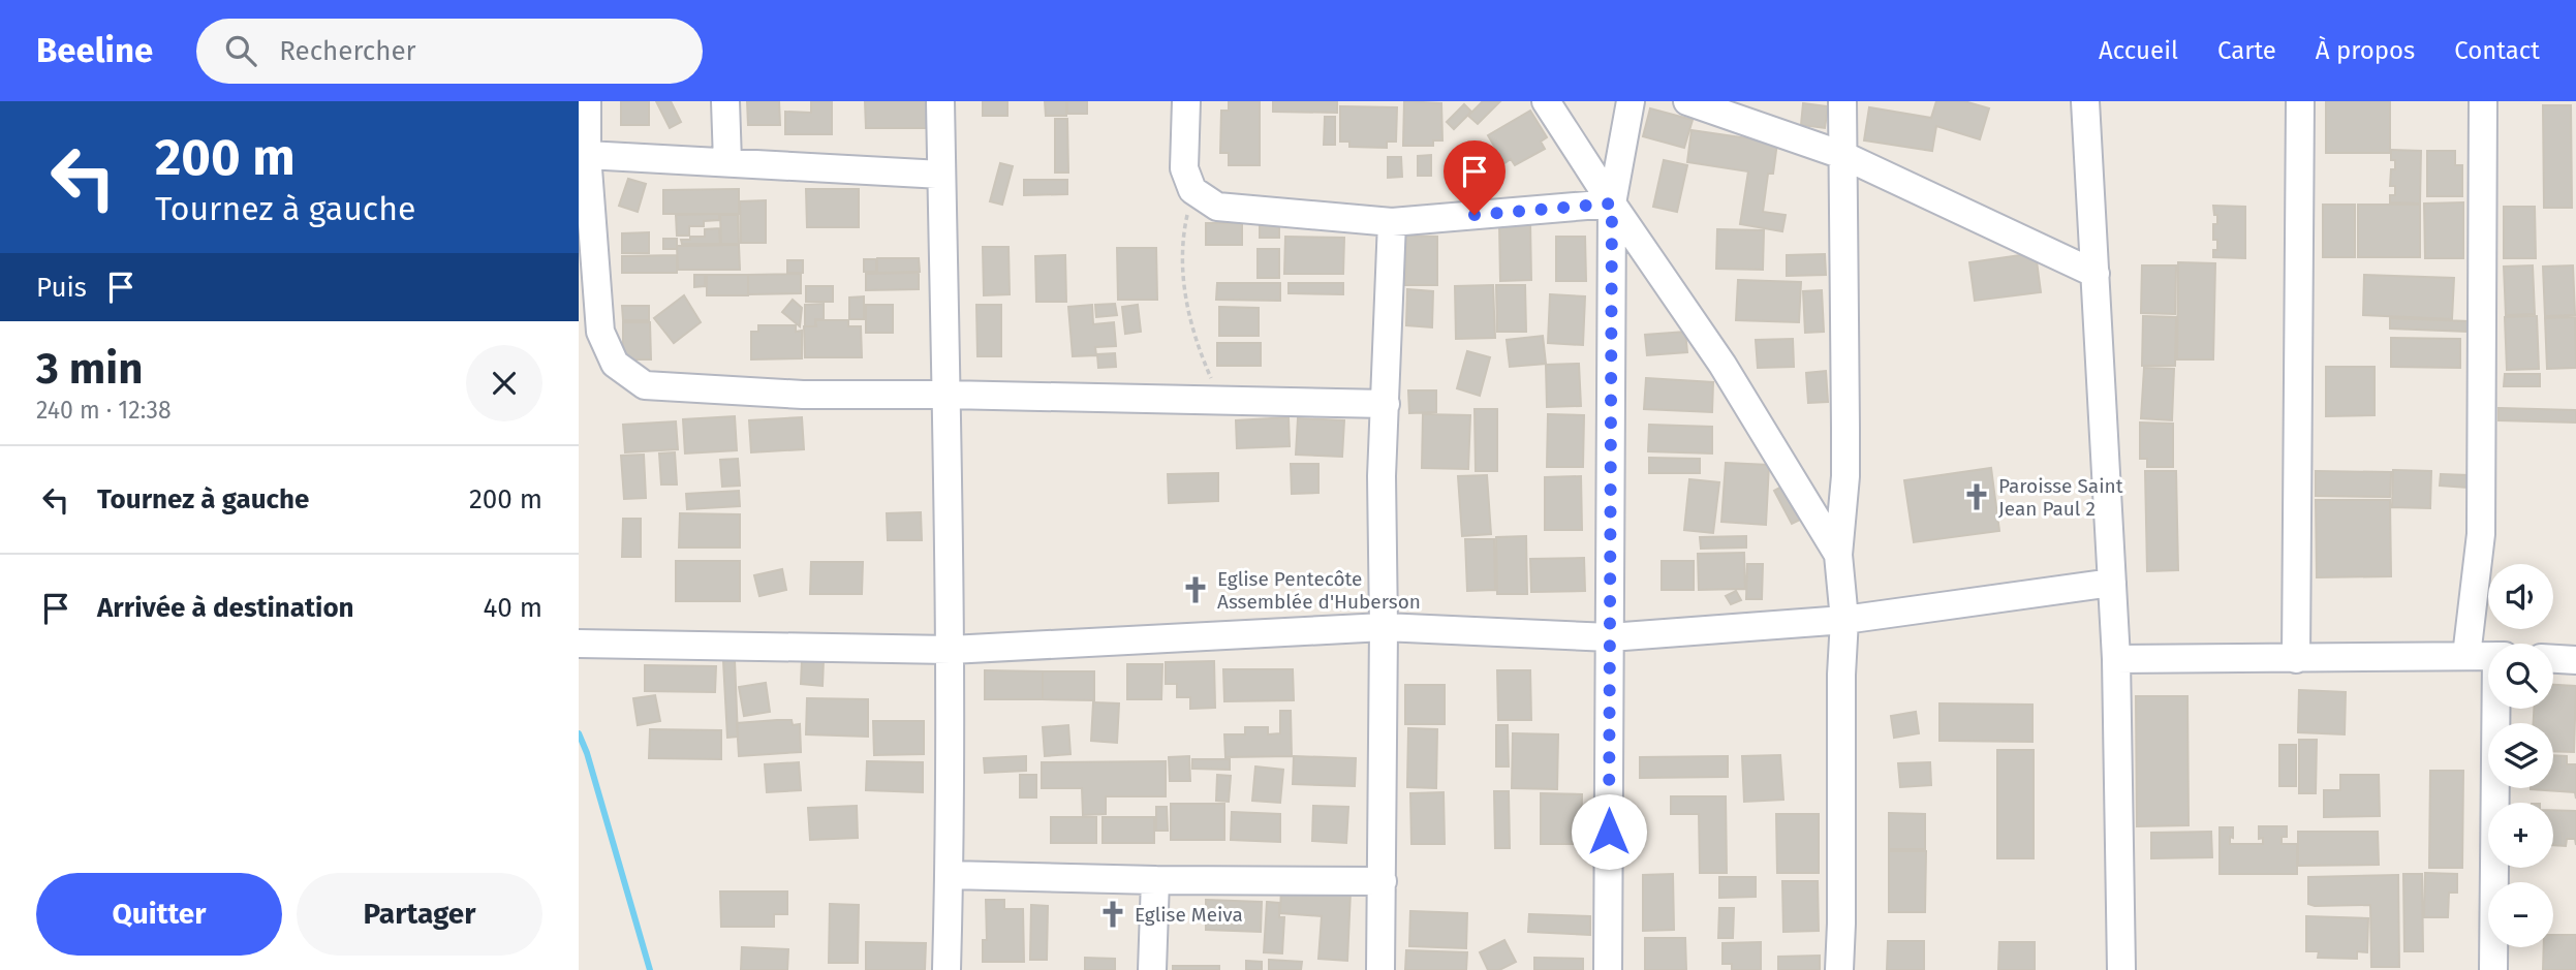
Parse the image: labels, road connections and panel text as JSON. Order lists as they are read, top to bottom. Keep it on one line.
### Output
{"places":{"church":["Paroisse Saint Jean Paul 2","Eglise Pentecôte Assemblée d'Huberson","Eglise Meiva"]},"page":{"header":"Beeline","search":"Rechercher","nav":["Accueil","Carte","À propos","Contact"],"turn":["200 m","Tournez à gauche"],"then":"Puis","heading":["3 min","240 m · 12:38"],"list":[{"name":"Tournez à gauche","value":"200 m"},{"name":"Arrivée à destination","value":"40 m"}],"map_buttons":["+","−"],"buttons":["Quitter","Partager"]}}
